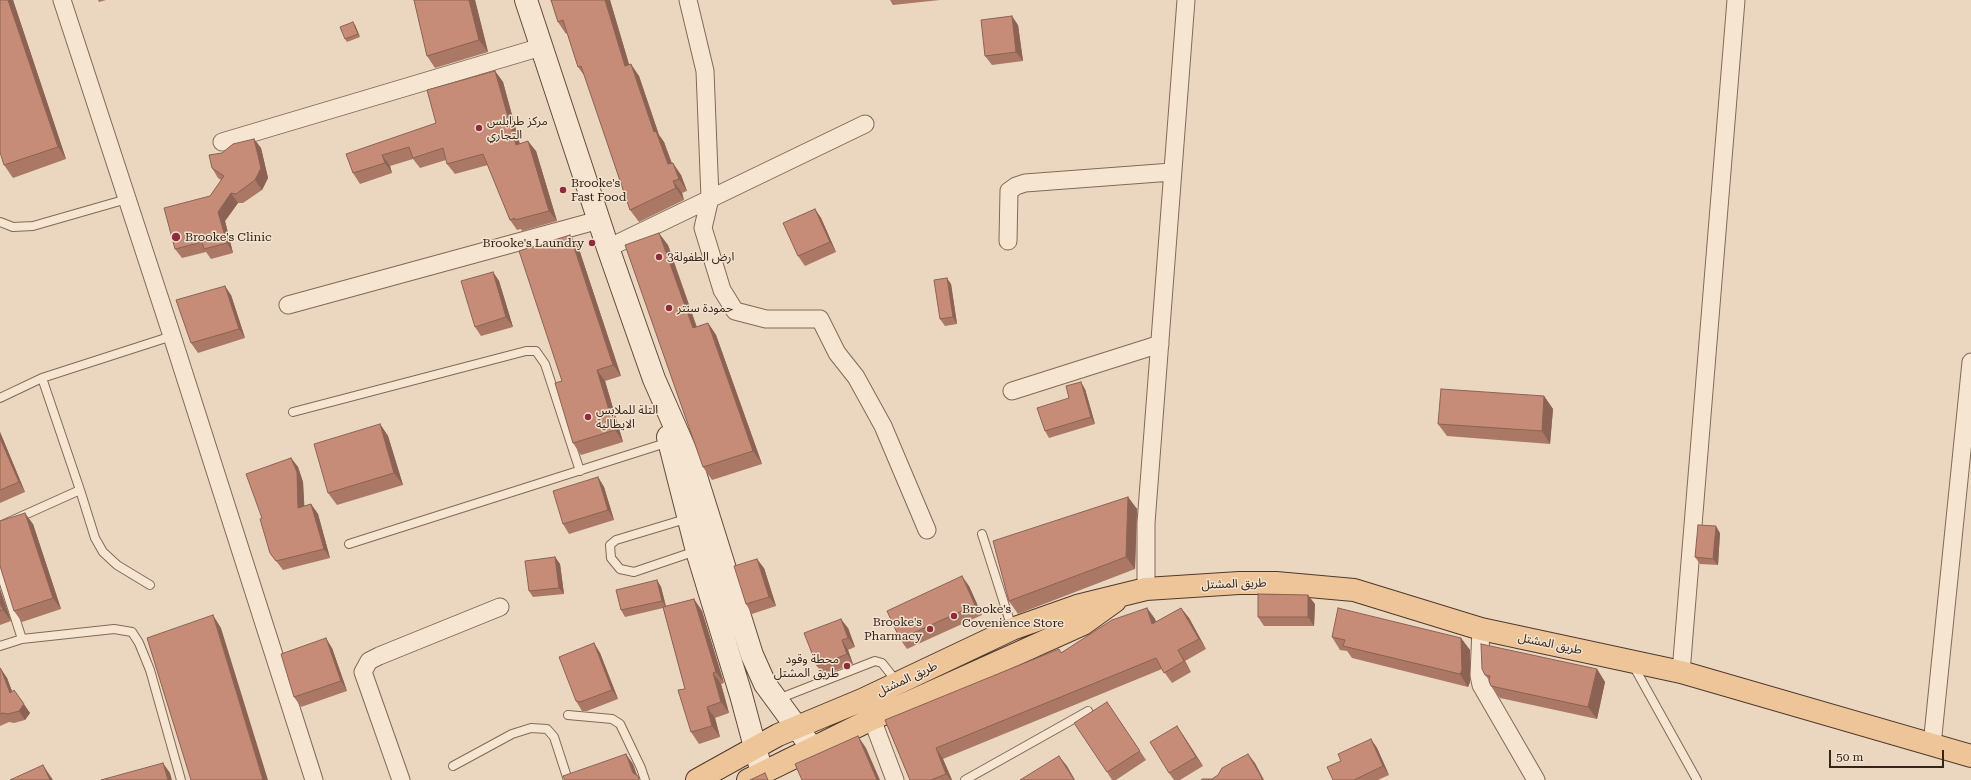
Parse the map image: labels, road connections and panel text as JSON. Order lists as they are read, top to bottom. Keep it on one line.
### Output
{"streets":{"main road":["طريق المشتل"]},"places":["مركز طرابلس التجاري","Brooke's Fast Food","Brooke's Clinic","Brooke's Laundry","ارض الطفولة3","حمودة سنتر","التلة للملابس الايطالية","Brooke's Covenience Store","Brooke's Pharmacy","محطة وقود طريق المشتل"],"scale_bar":"50 m"}
